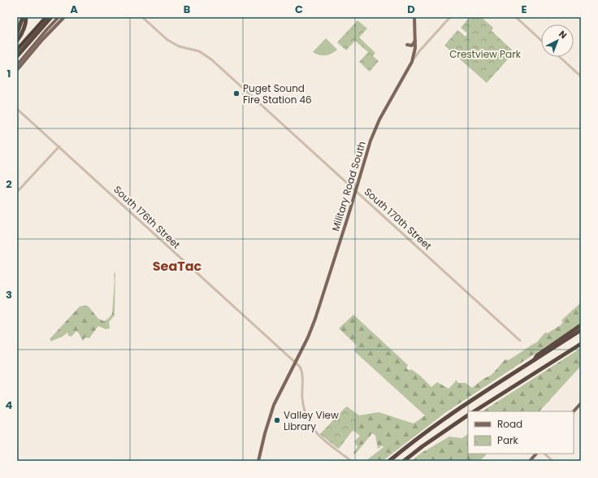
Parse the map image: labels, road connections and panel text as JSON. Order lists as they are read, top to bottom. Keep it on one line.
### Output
{"streets":{"main road":["Military Road South"],"street":["South 176th Street","South 170th Street"]},"crossings":[["Military Road South","South 176th Street"],["Military Road South","South 170th Street"]],"districts":["SeaTac"],"parks":["Crestview Park"],"places":["Puget Sound Fire Station 46","Valley View Library"],"legend":["Road","Park"],"north":"top right","grid":{"columns":["A","B","C","D","E"],"rows":["1","2","3","4"]}}
